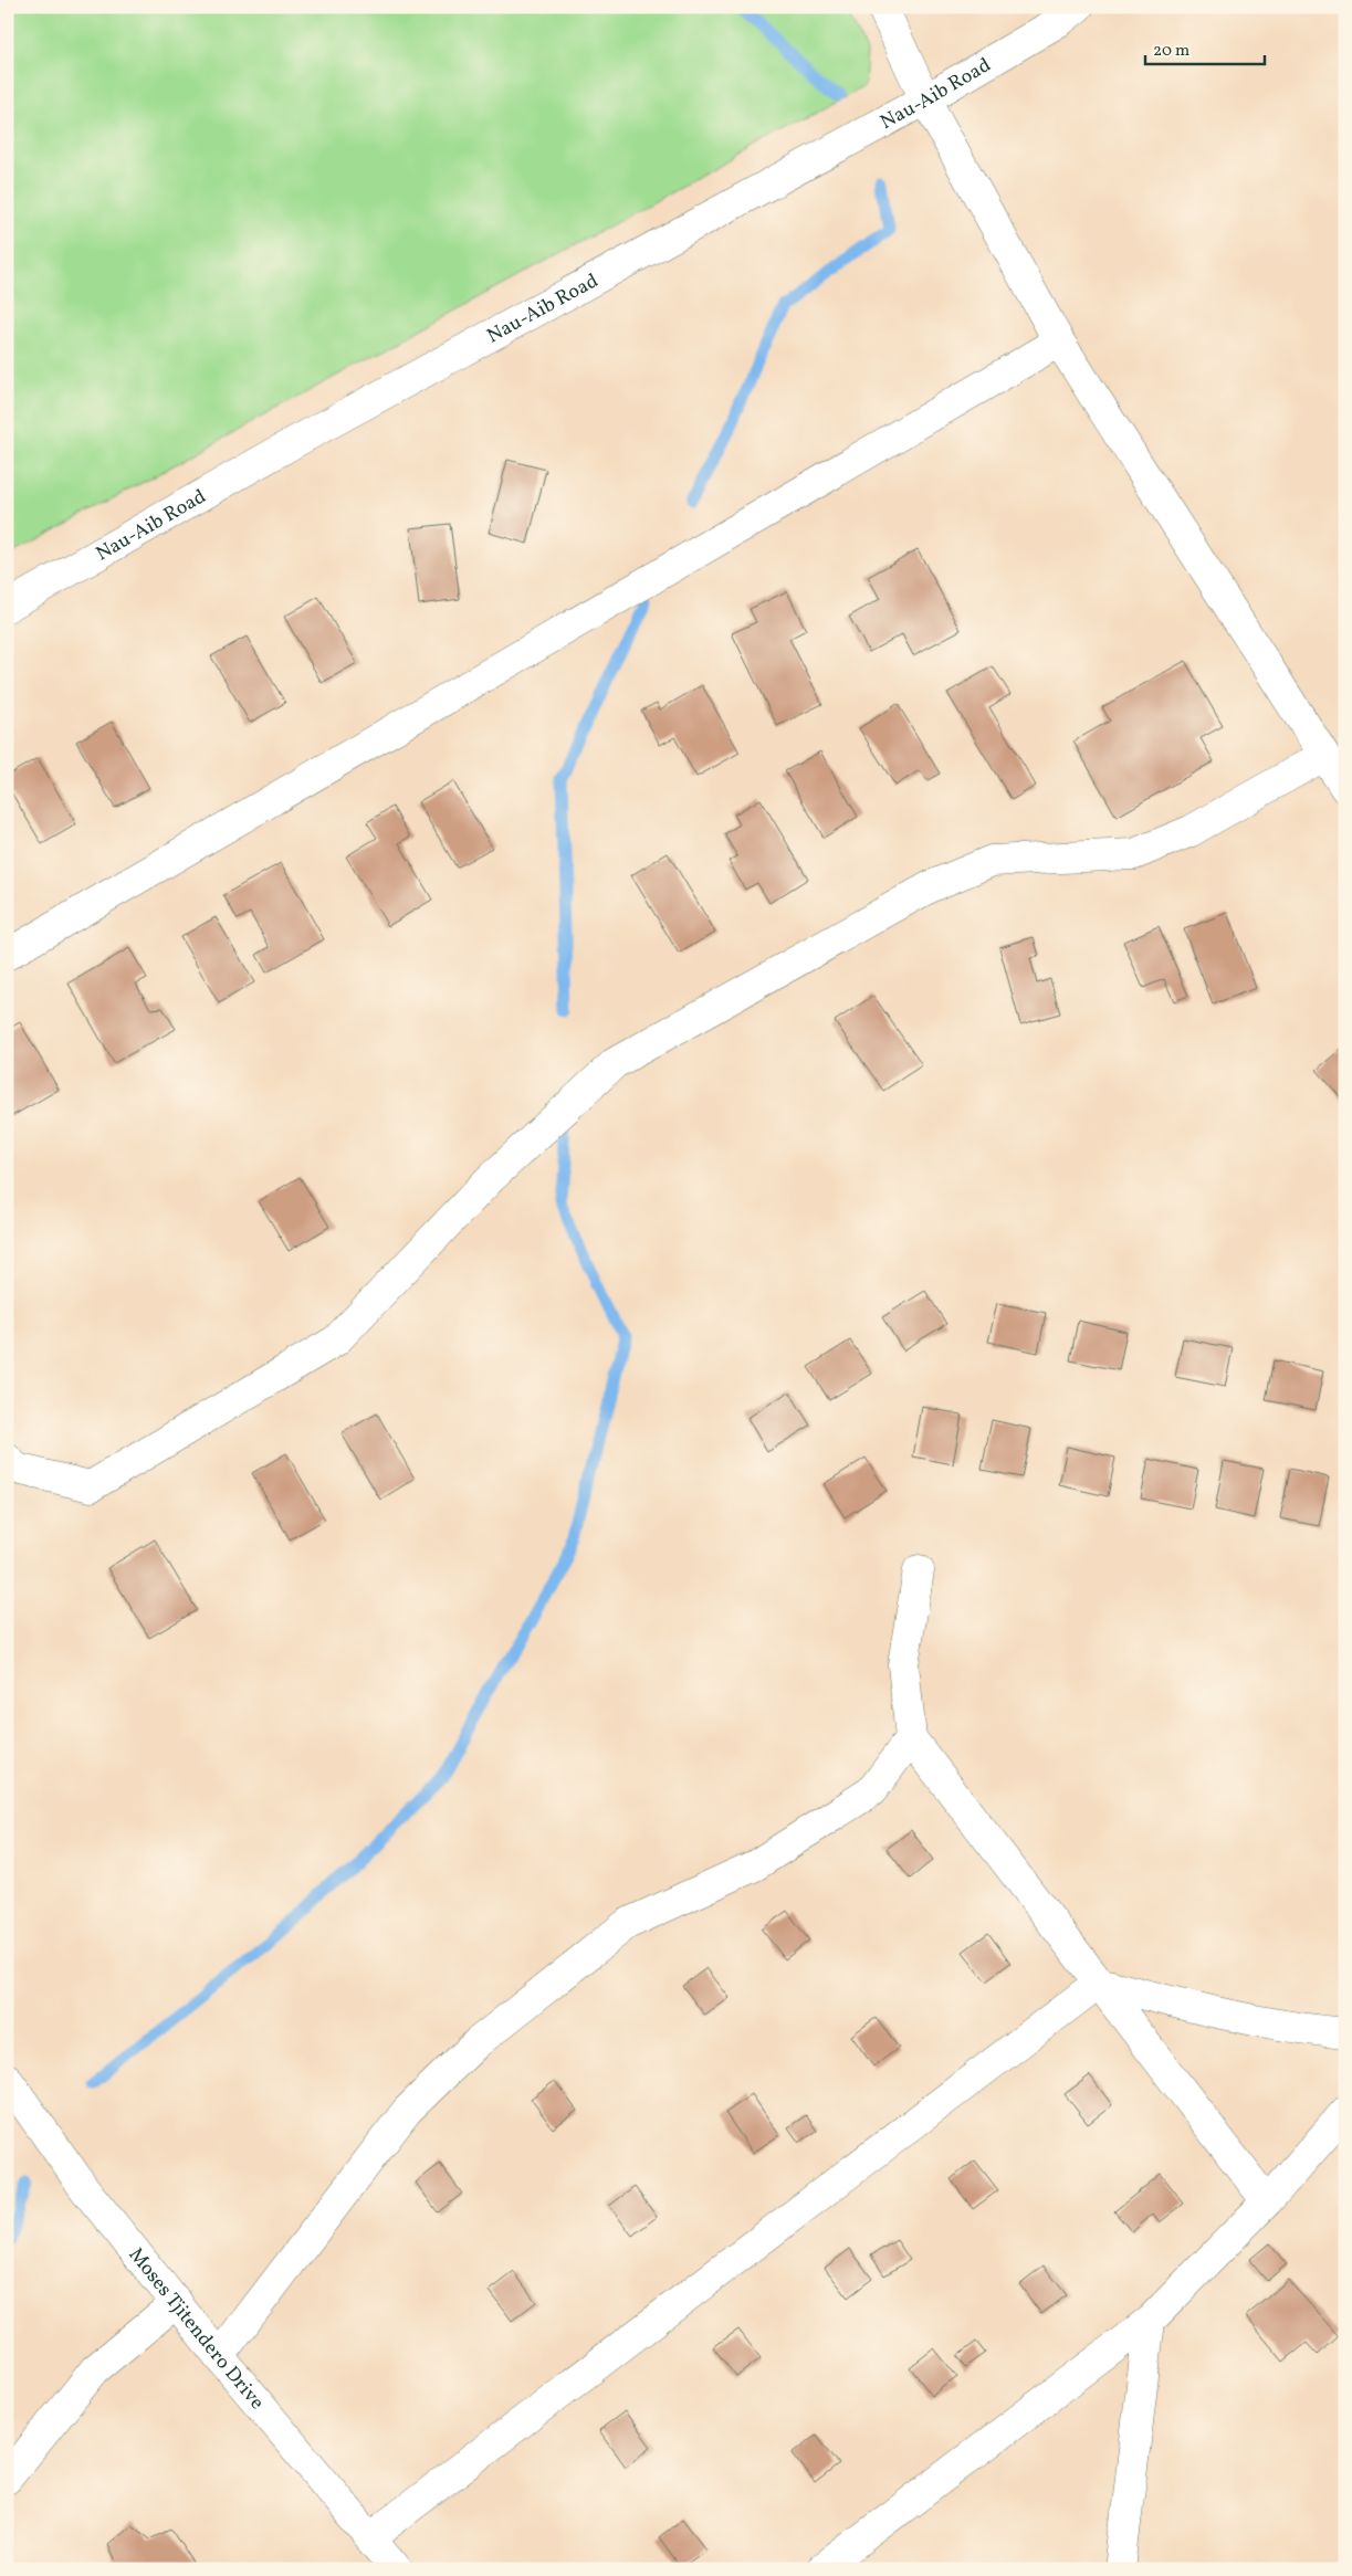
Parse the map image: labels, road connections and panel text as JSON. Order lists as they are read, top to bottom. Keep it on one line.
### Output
{"streets":{"street":["Nau-Aib Road","Moses Tjitendero Drive"]},"scale_bar":"20 m"}
